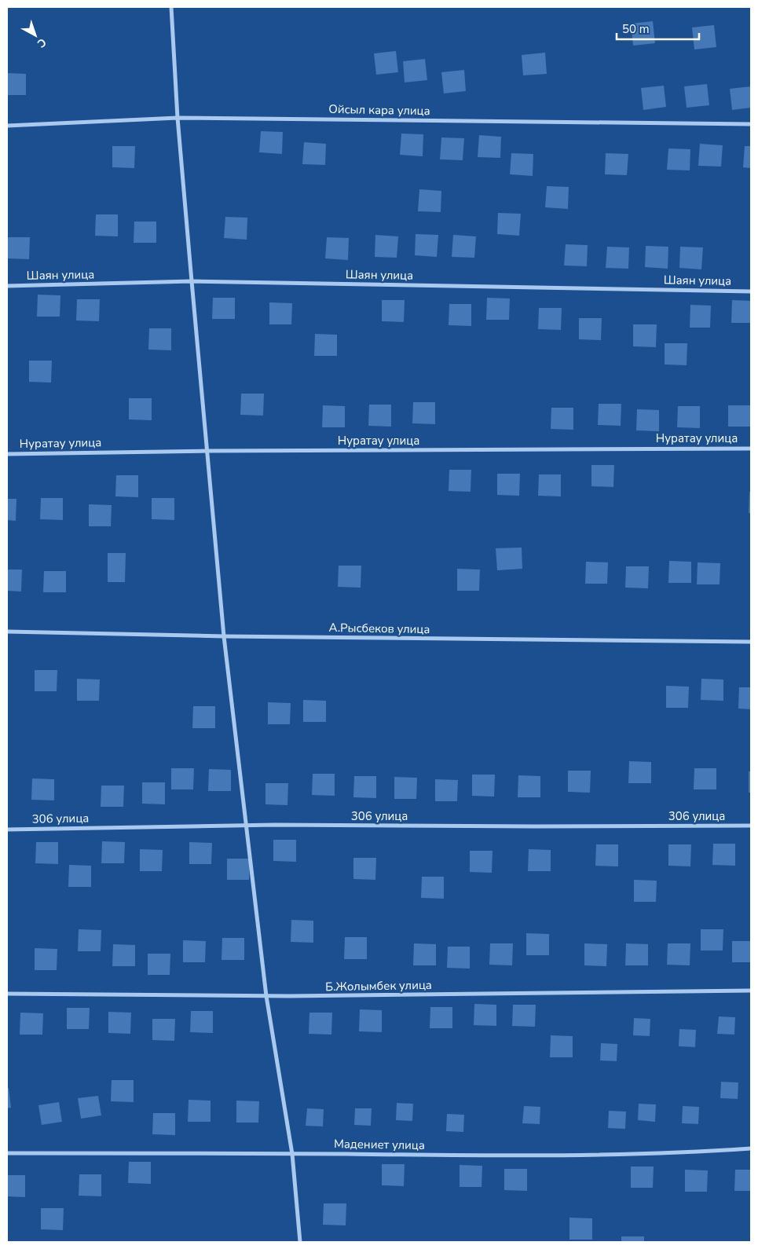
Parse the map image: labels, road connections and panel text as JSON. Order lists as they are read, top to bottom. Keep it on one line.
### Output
{"streets":{"street":["Ойсыл кара улица","Шаян улица","Нуратау улица","А.Рысбеков улица","306 улица","Б.Жолымбек улица","Мадениет улица"]},"scale_bar":"50 m","north":"bottom right"}
